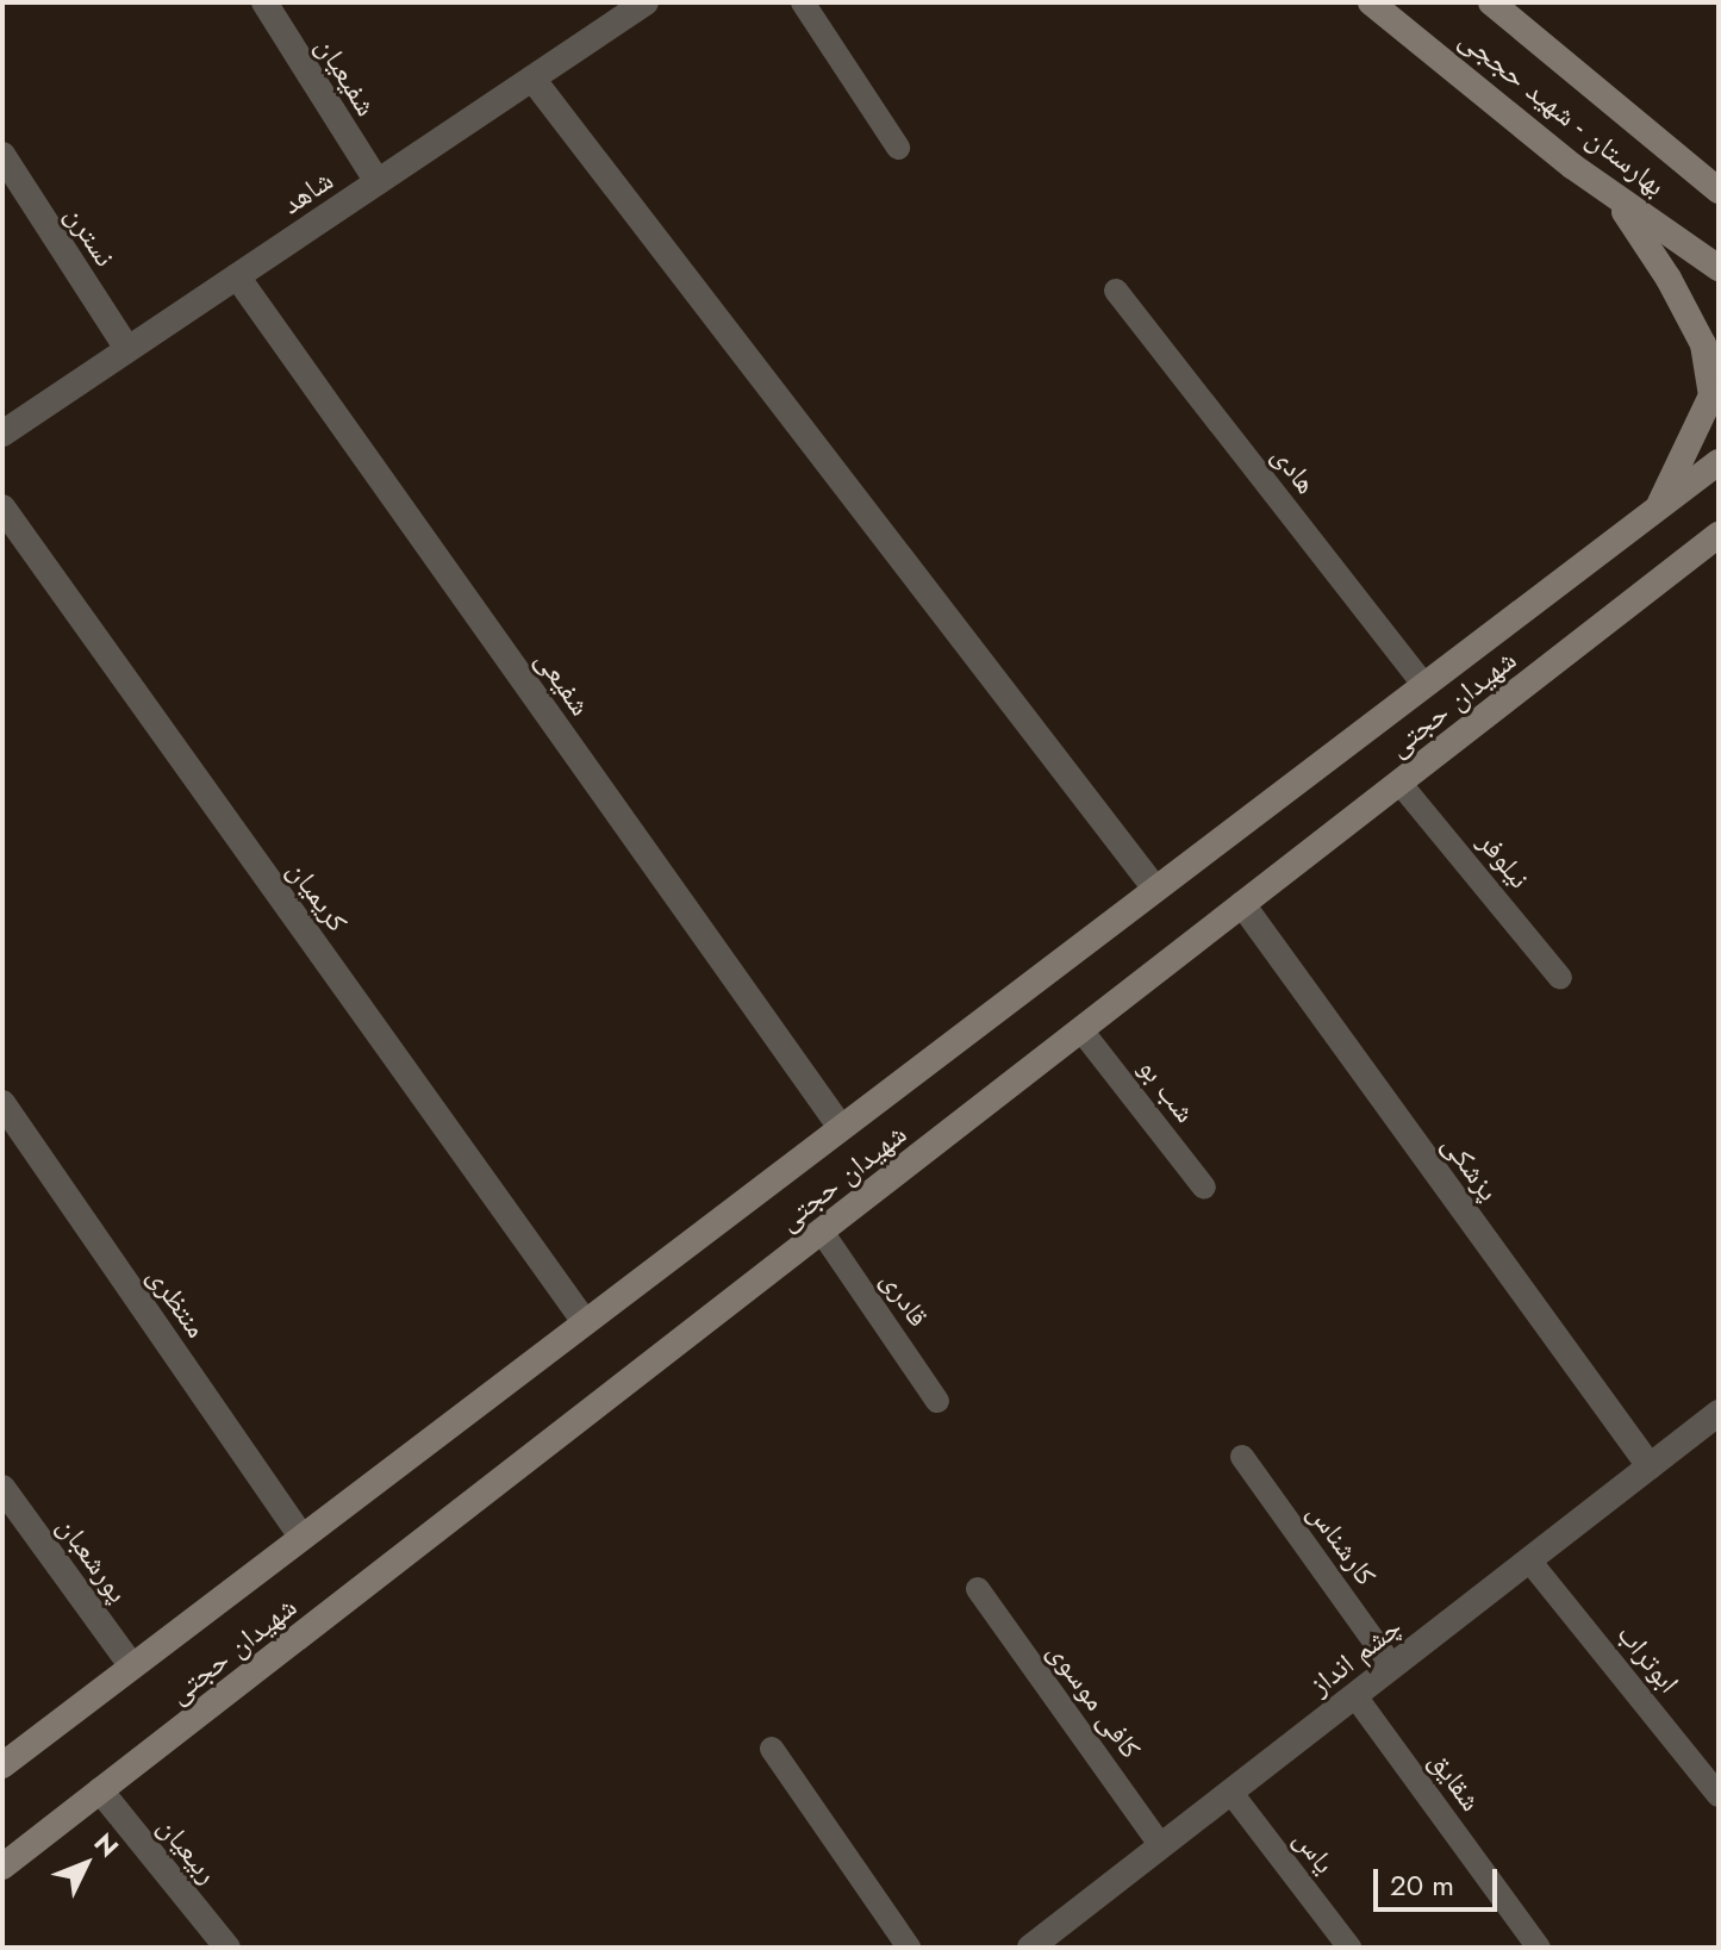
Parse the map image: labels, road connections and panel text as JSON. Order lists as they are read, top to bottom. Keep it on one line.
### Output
{"streets":{"main road":["بهارستان - شهید حججی","شهیدان حجتی"],"street":["شفیعیان","شاهد","نسترن","شفیعی","کریمیان","پزشکی","منتظری","پورشعبان","چشم انداز","ربیعیان"],"lane":["هادی","نیلوفر","شب بو","قادری","کارشناس","ابوتراب","کافی موسوی","شقایق","یاس"]},"crossings":[["شفیعیان","شاهد"],["شاهد","نسترن"],["شاهد","شفیعی"],["هادی","شهیدان حجتی"],["شفیعی","شهیدان حجتی"],["شهیدان حجتی","نیلوفر"],["شهیدان حجتی","کریمیان"],["شهیدان حجتی","شب بو"],["شهیدان حجتی","پزشکی"],["شهیدان حجتی","قادری"],["شهیدان حجتی","منتظری"],["شهیدان حجتی","پورشعبان"],["شهیدان حجتی","ربیعیان"],["پزشکی","چشم انداز"],["کارشناس","چشم انداز"],["چشم انداز","ابوتراب"],["چشم انداز","کافی موسوی"],["چشم انداز","شقایق"],["چشم انداز","یاس"]],"scale_bar":"20 m","north":"top right"}
